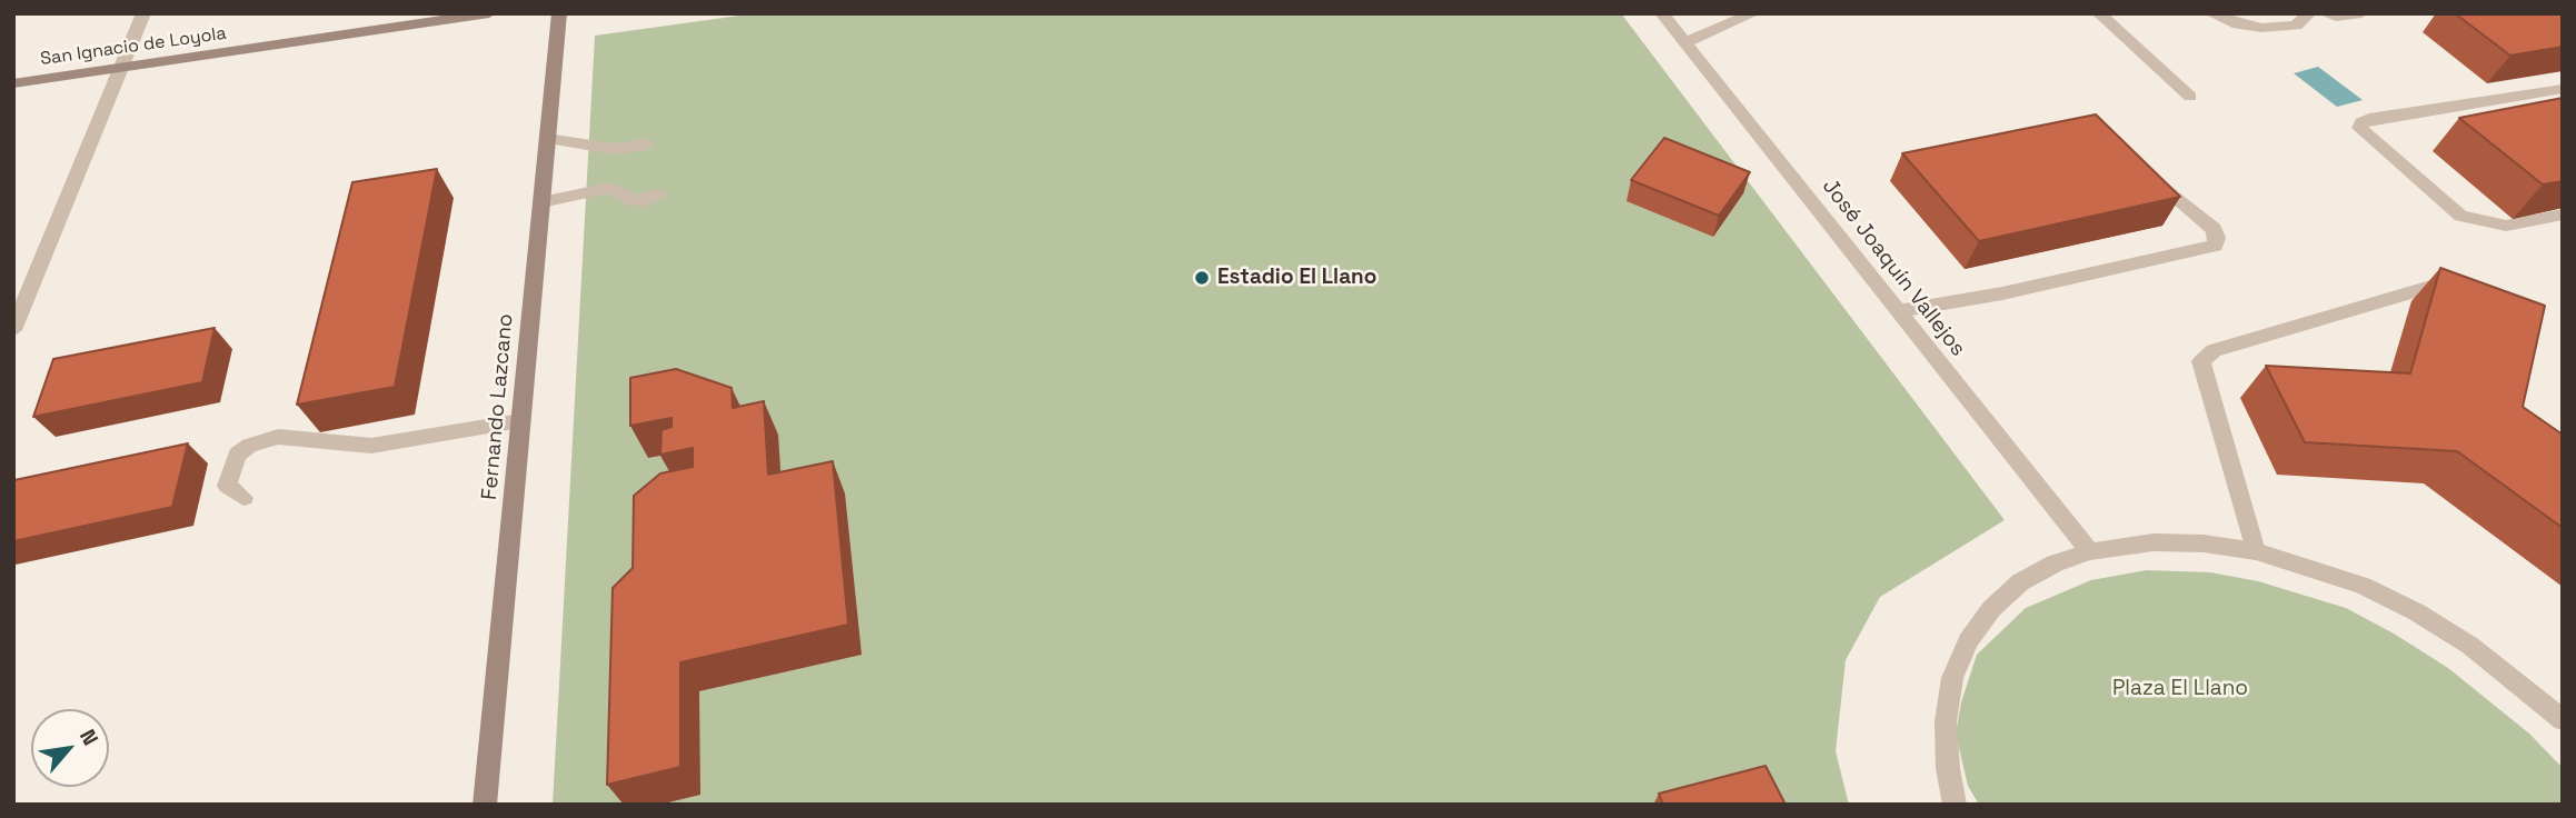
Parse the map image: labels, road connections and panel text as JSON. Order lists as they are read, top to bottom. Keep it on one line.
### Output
{"streets":{"street":["San Ignacio de Loyola","José Joaquín Vallejos","Fernando Lazcano"]},"parks":["Plaza El Llano"],"places":["Estadio El Llano"],"north":"top right"}
